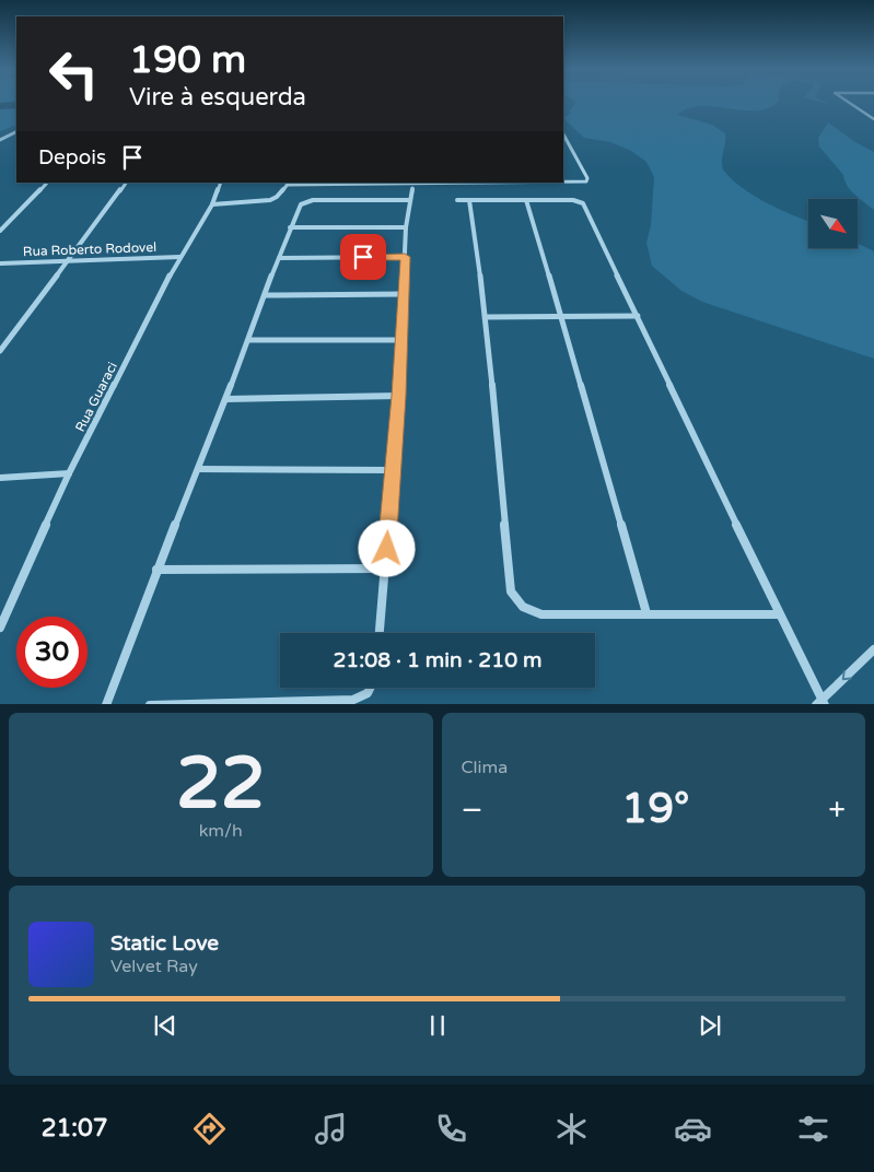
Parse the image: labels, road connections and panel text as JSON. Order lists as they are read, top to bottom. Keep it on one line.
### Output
{"streets":{"street":["Rua Roberto Rodovel","Rua Guaraci"]},"crossings":[["Rua Roberto Rodovel","Rua Guaraci"]],"north":"bottom right","page":{"turn":["190 m","Vire à esquerda"],"then":"Depois","limit":"30","trip":"21:08 · 1 min · 210 m","tile":[["22","km/h"],"Clima"],"heat":["−","19°","+"],"song":["Static Love","Velvet Ray"],"tabs":"21:07"}}
